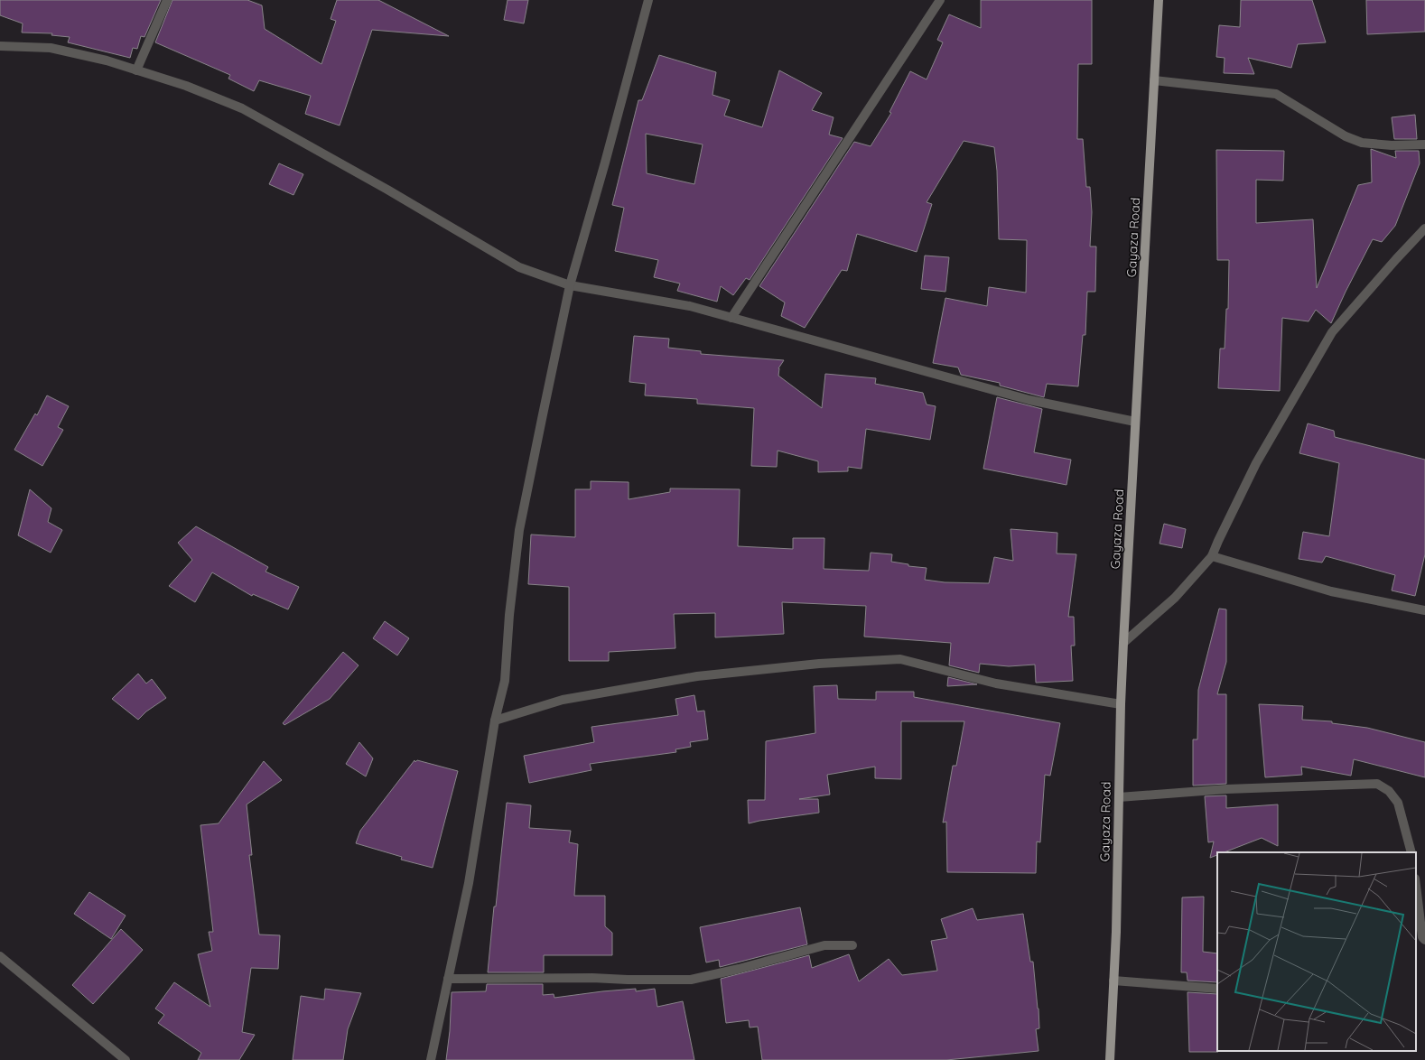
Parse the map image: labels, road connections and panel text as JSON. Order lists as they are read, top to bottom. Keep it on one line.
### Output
{"streets":{"main road":["Gayaza Road"]}}
